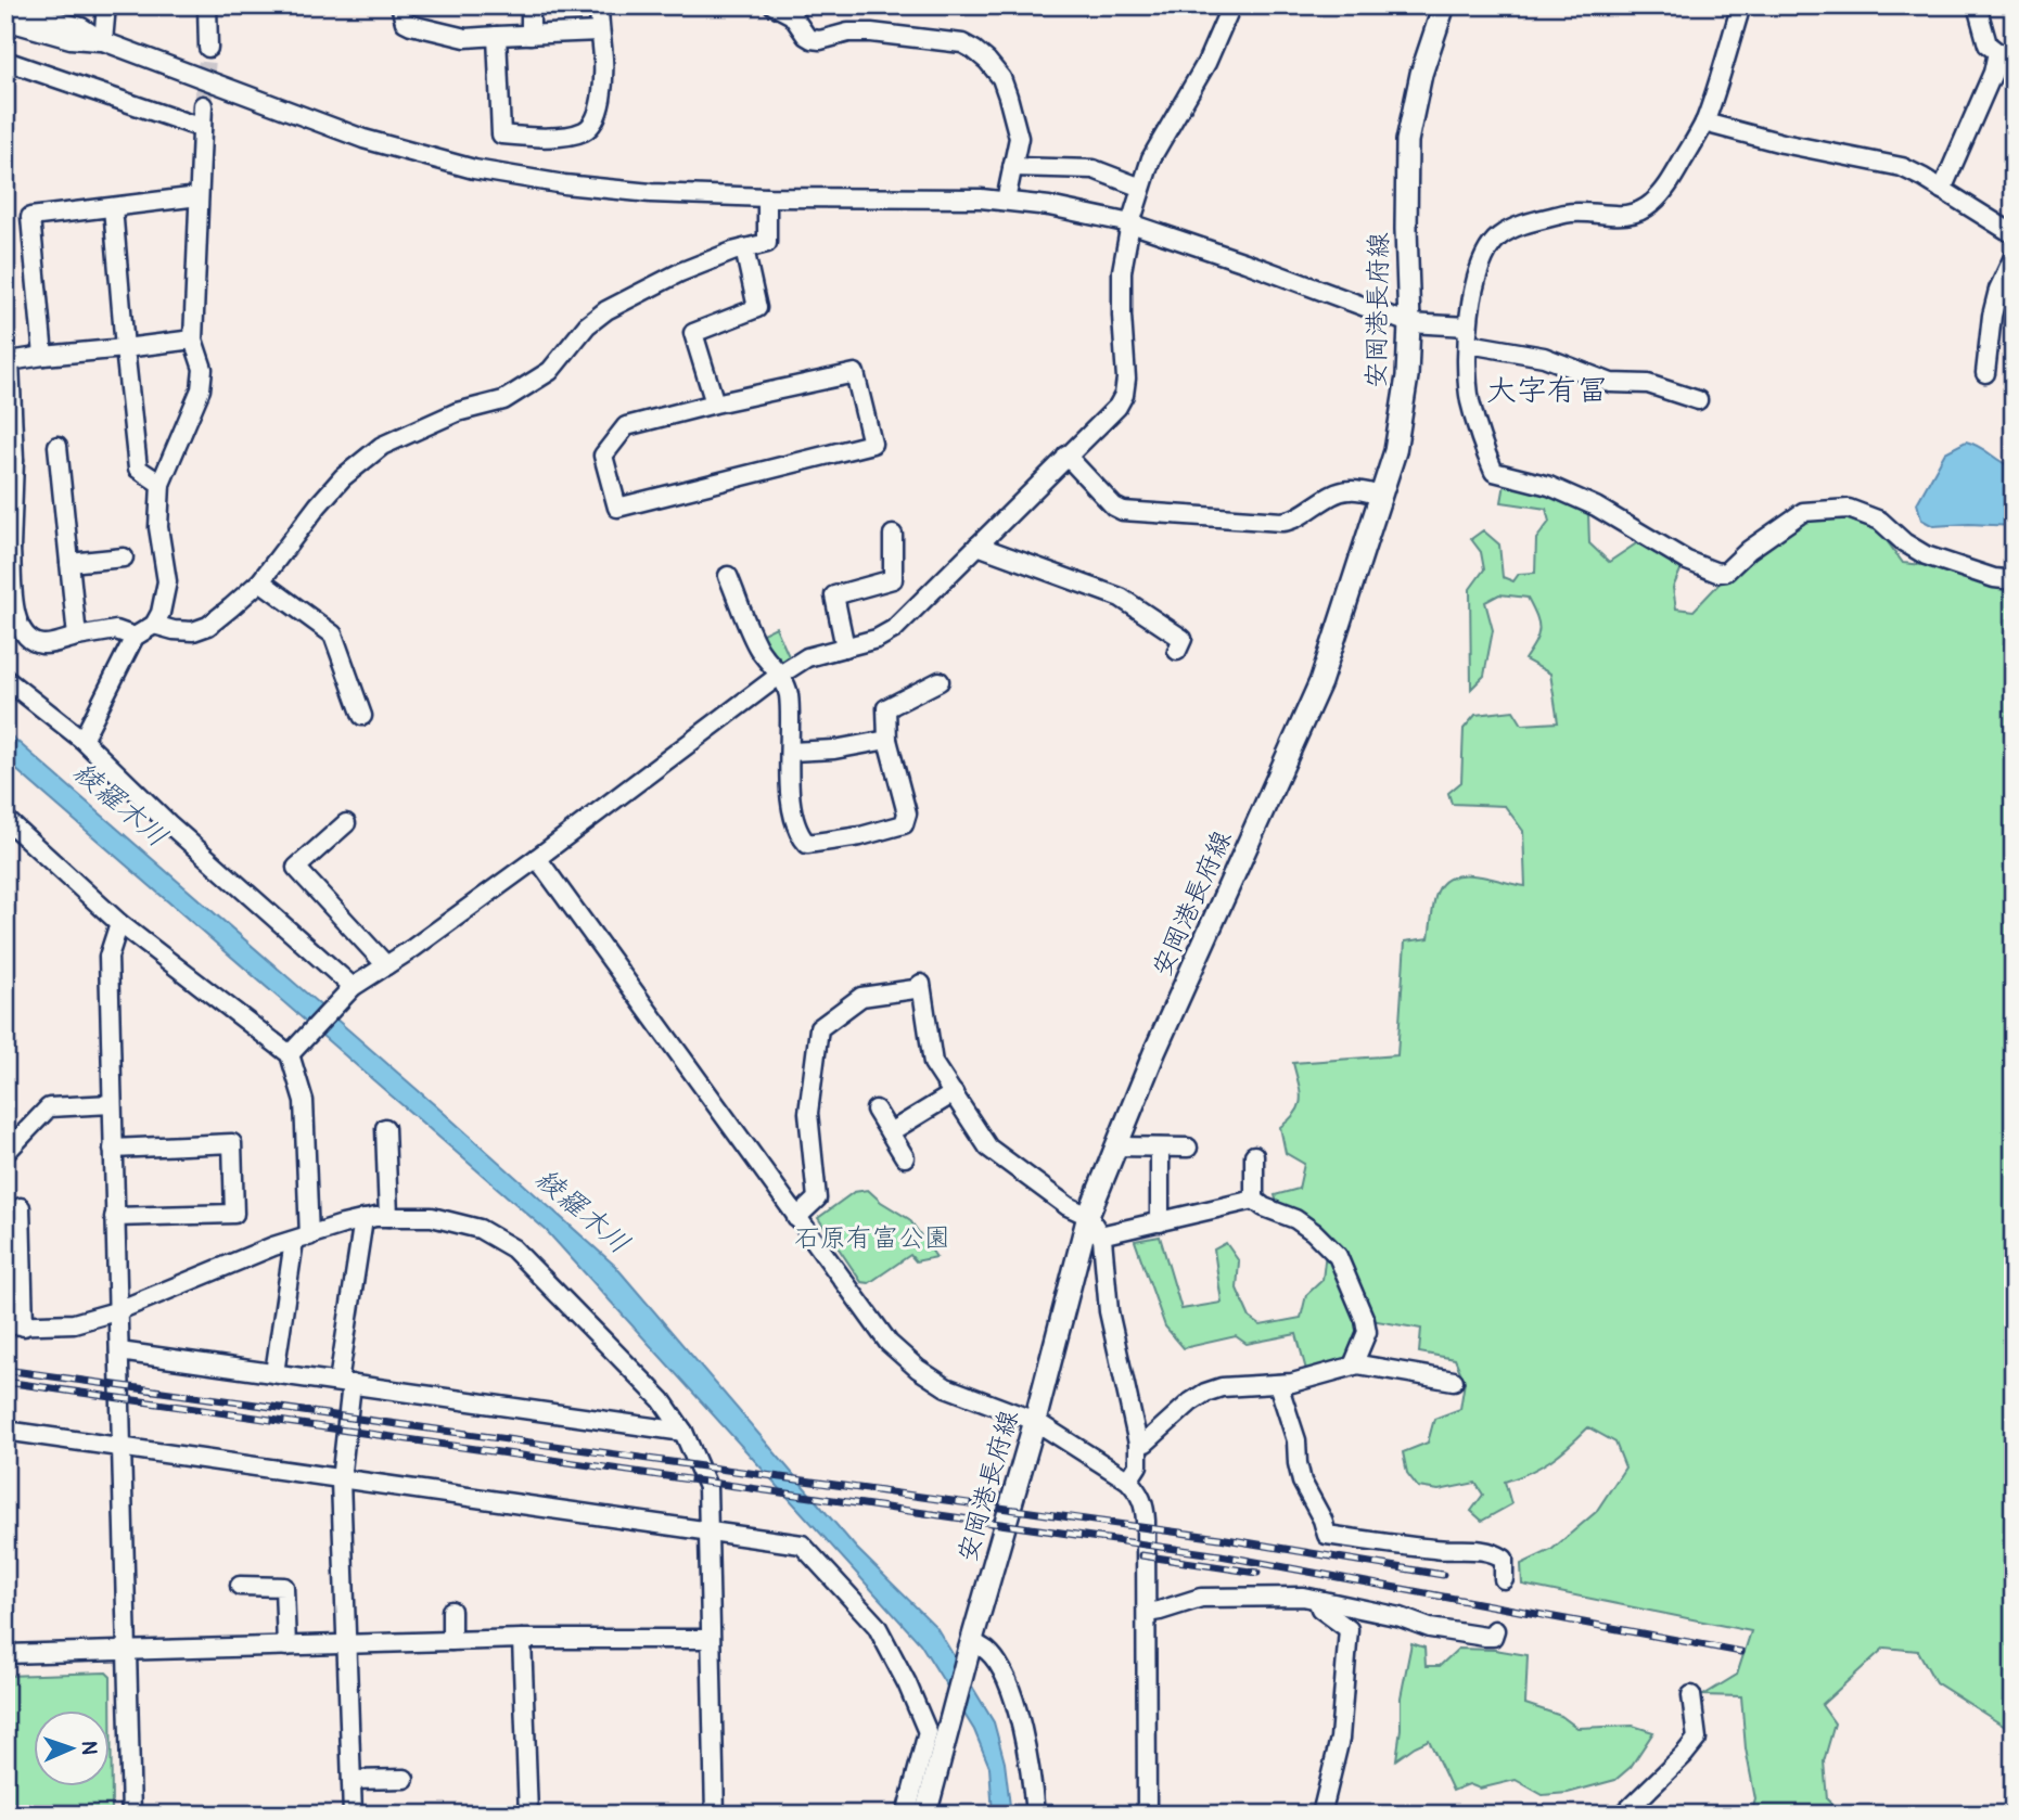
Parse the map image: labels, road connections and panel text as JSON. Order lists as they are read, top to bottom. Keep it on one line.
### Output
{"streets":{"main road":["安岡港長府線"]},"districts":["大字有冨"],"water":["綾羅木川"],"parks":["石原有富公園"],"north":"right"}
